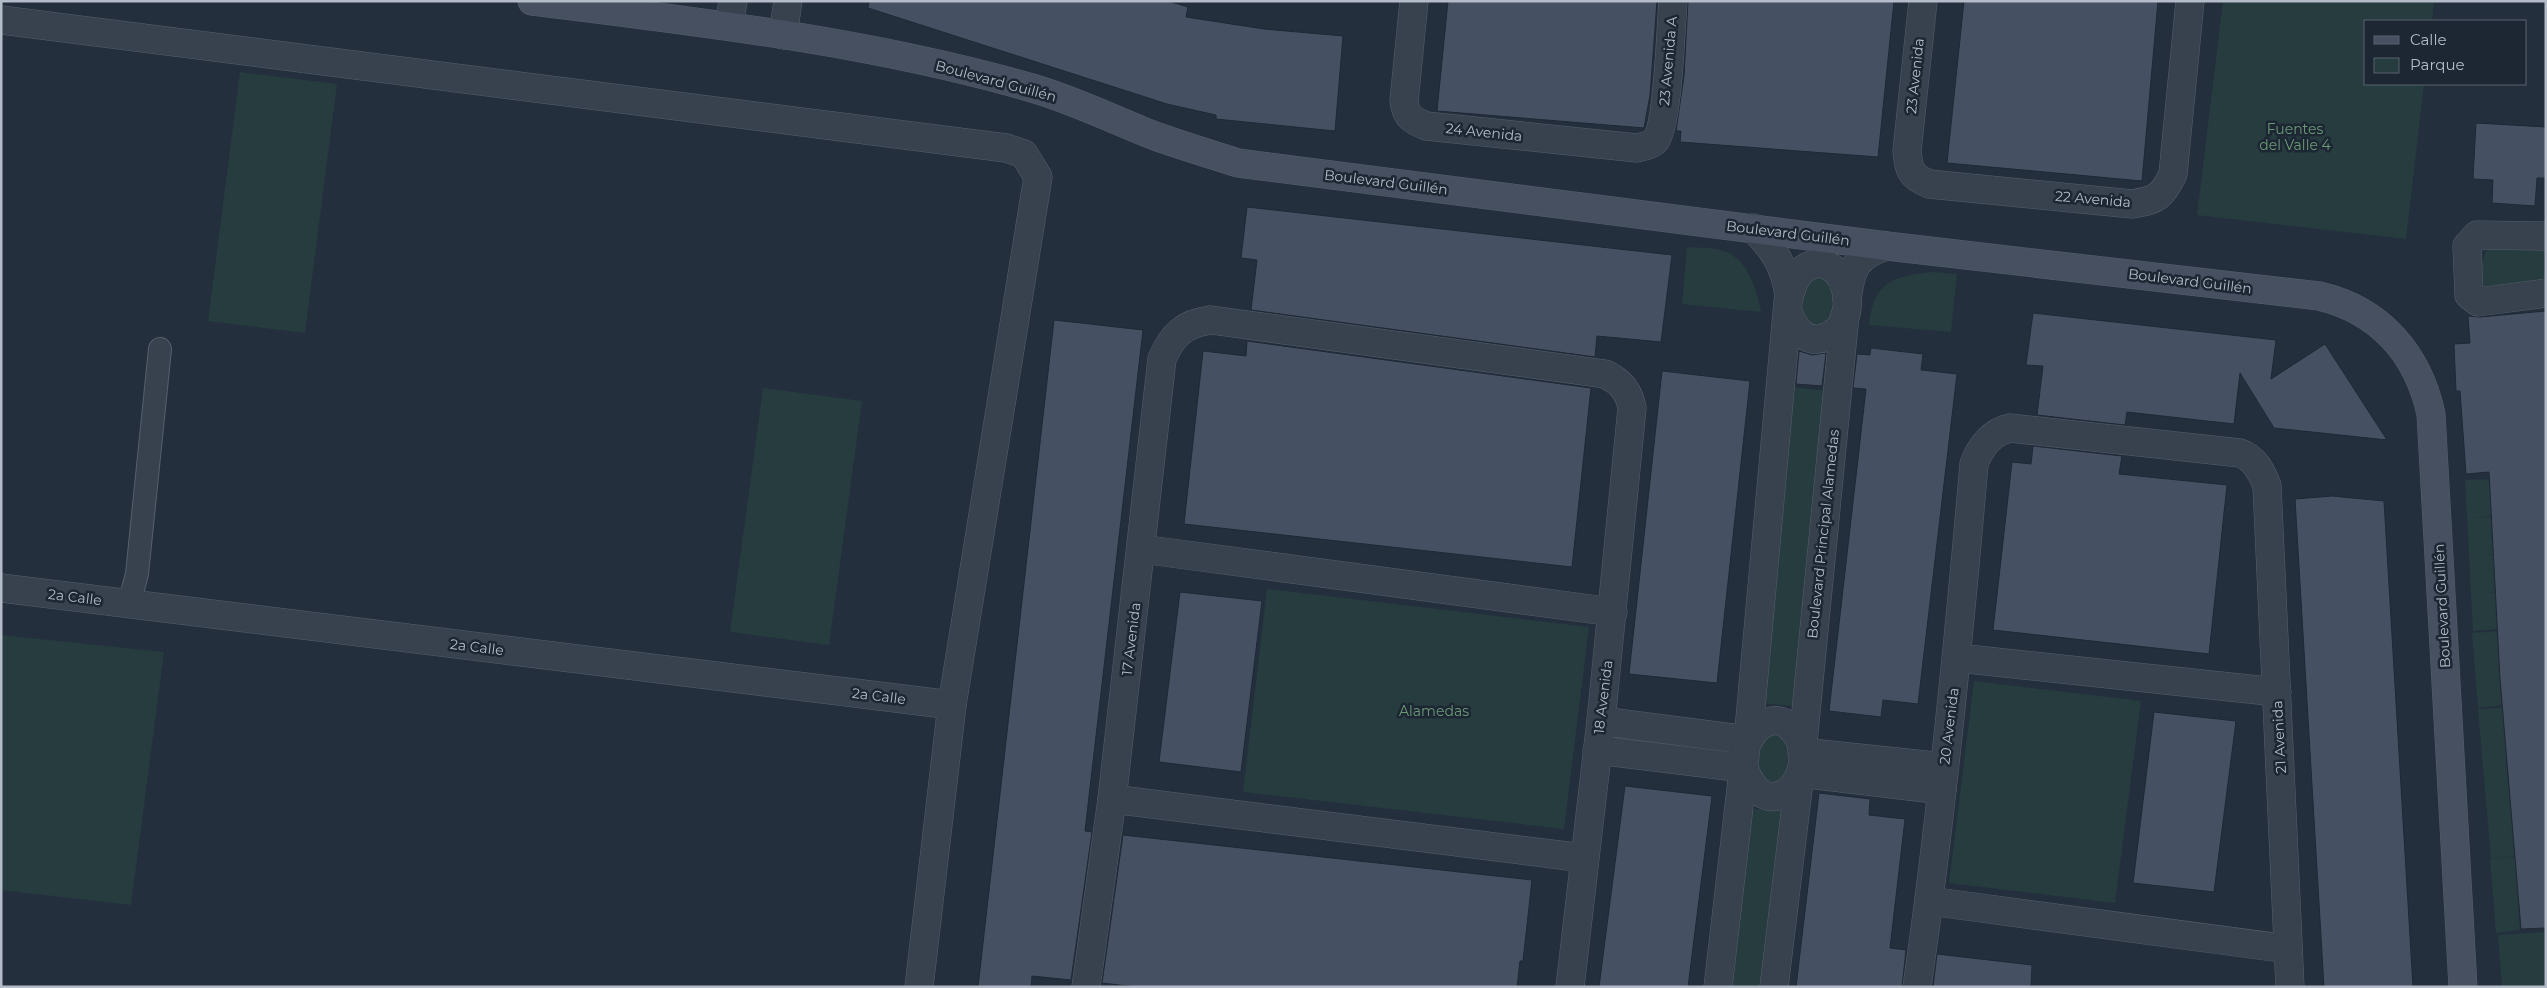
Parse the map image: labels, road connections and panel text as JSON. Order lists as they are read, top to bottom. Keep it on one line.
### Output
{"streets":{"main road":["Boulevard Guillén"],"street":["23 Avenida A","23 Avenida","24 Avenida","22 Avenida","Boulevard Principal Alamedas","2a Calle","17 Avenida","18 Avenida","20 Avenida","21 Avenida"]},"crossings":[["23 Avenida A","24 Avenida"],["23 Avenida","22 Avenida"],["17 Avenida","18 Avenida"],["20 Avenida","21 Avenida"]],"parks":["Fuentes del Valle 4","Alamedas"],"legend":["Calle","Parque"]}
